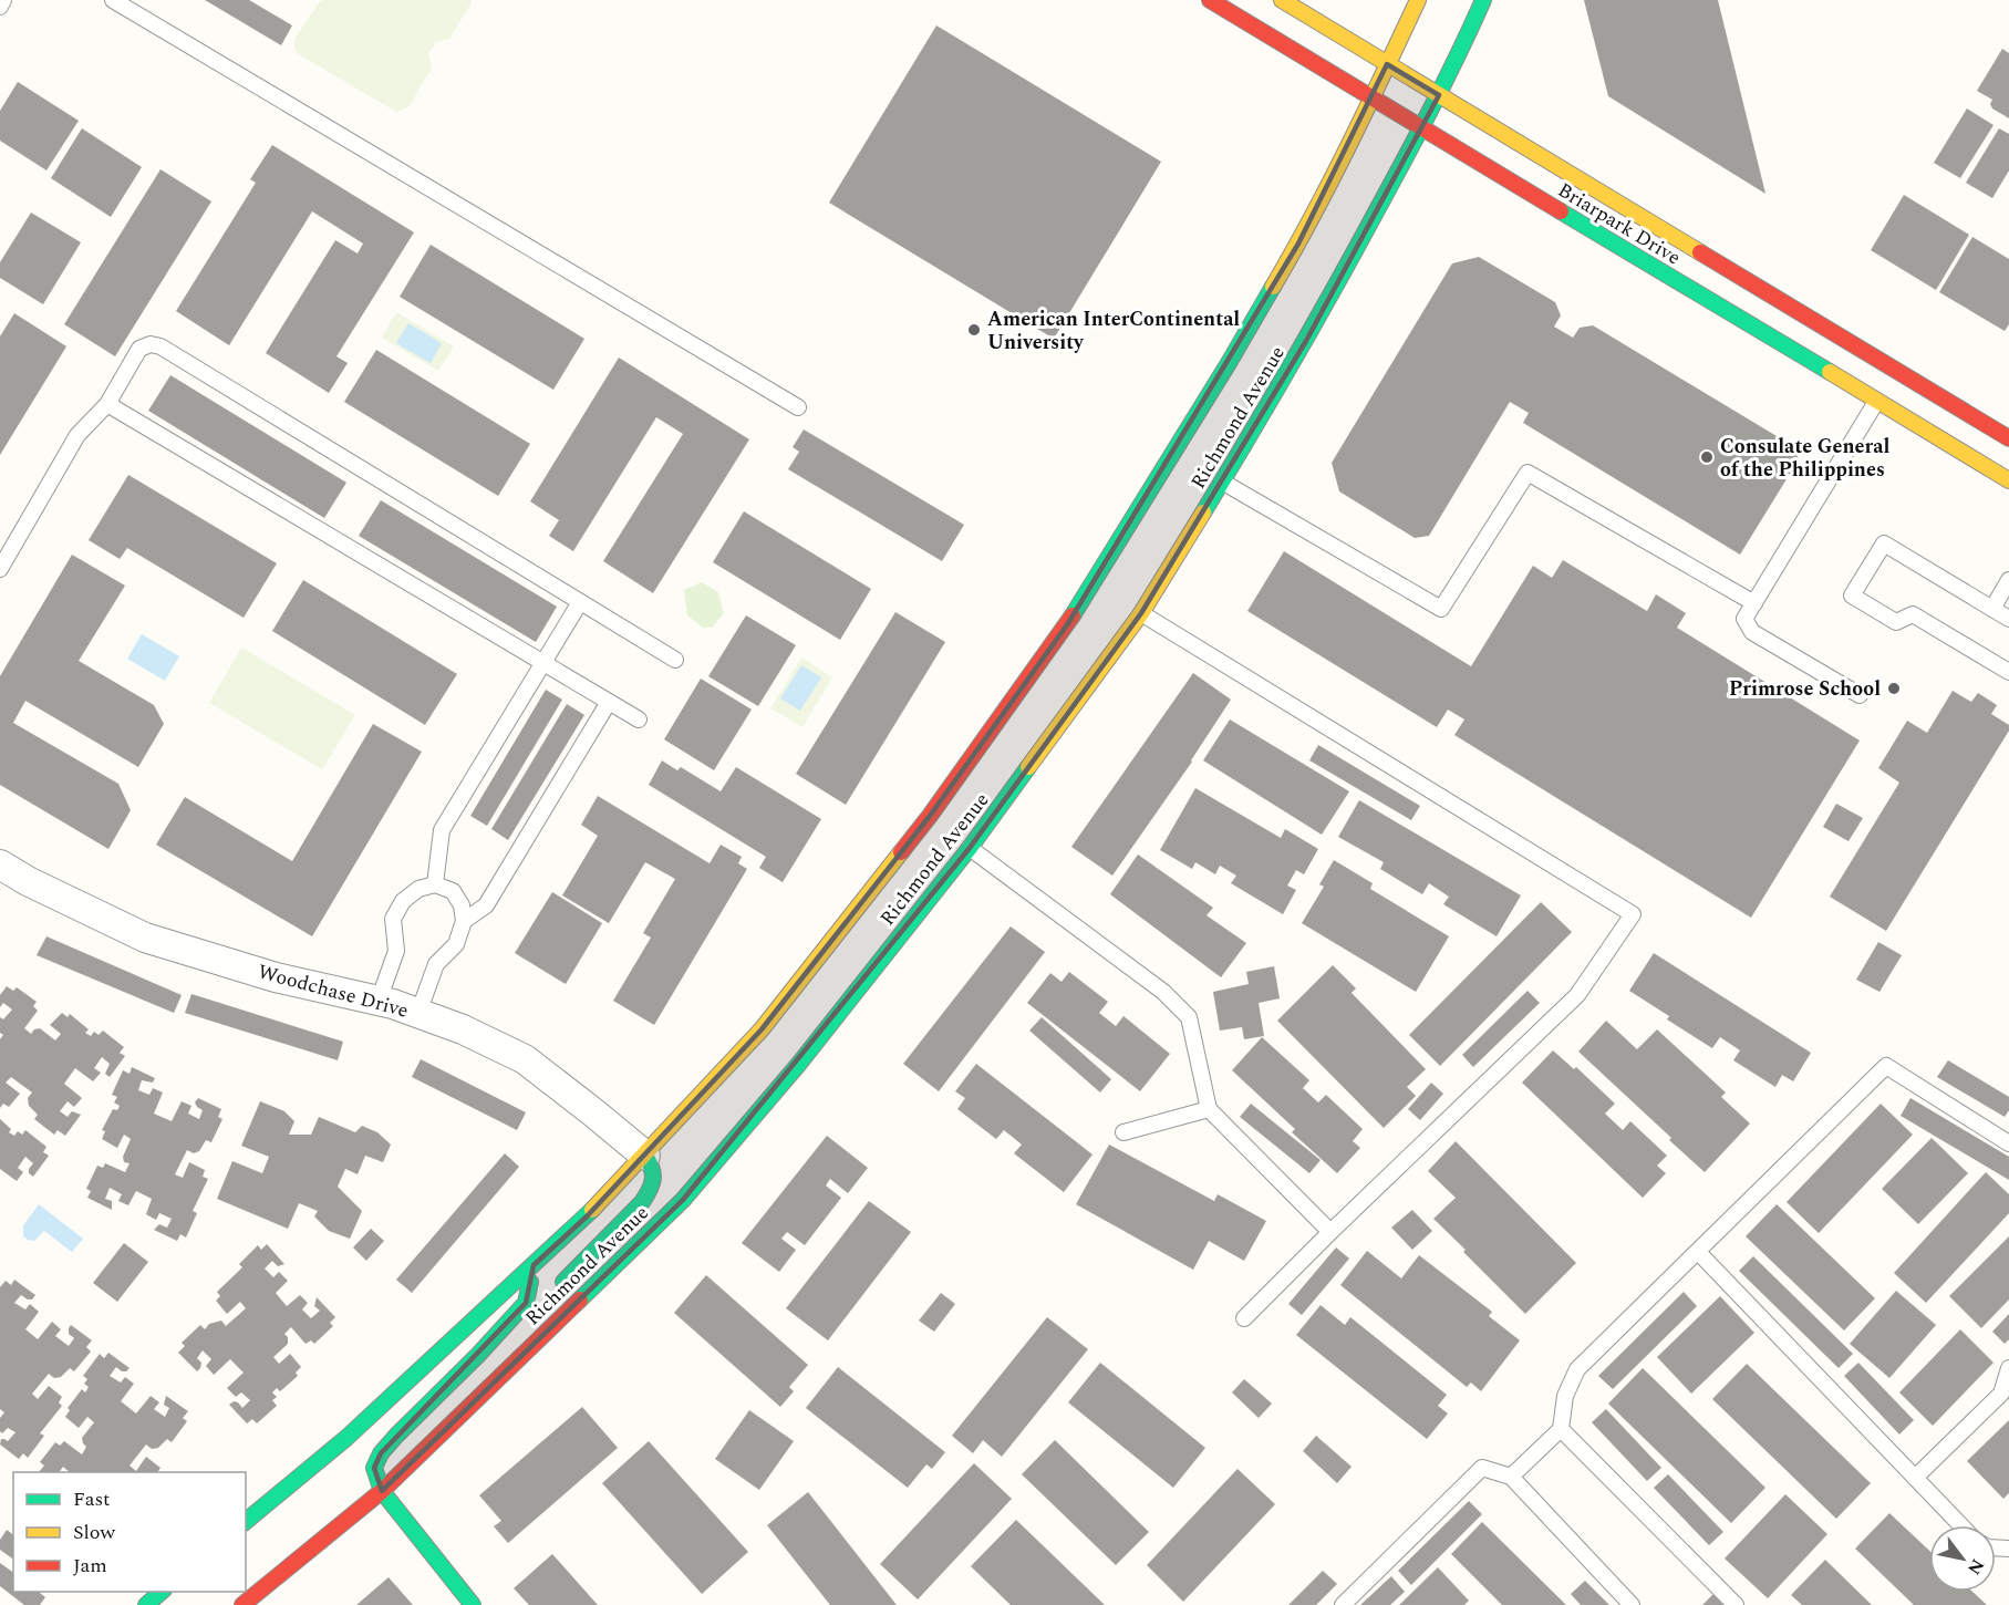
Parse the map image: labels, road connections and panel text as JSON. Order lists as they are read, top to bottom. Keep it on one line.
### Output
{"streets":{"main road":["Briarpark Drive","Richmond Avenue"],"street":["Woodchase Drive"]},"crossings":[["Briarpark Drive","Richmond Avenue"],["Richmond Avenue","Woodchase Drive"]],"places":["American InterContinental University","Consulate General of the Philippines","Primrose School"],"legend":["Fast","Slow","Jam"],"north":"bottom right"}
